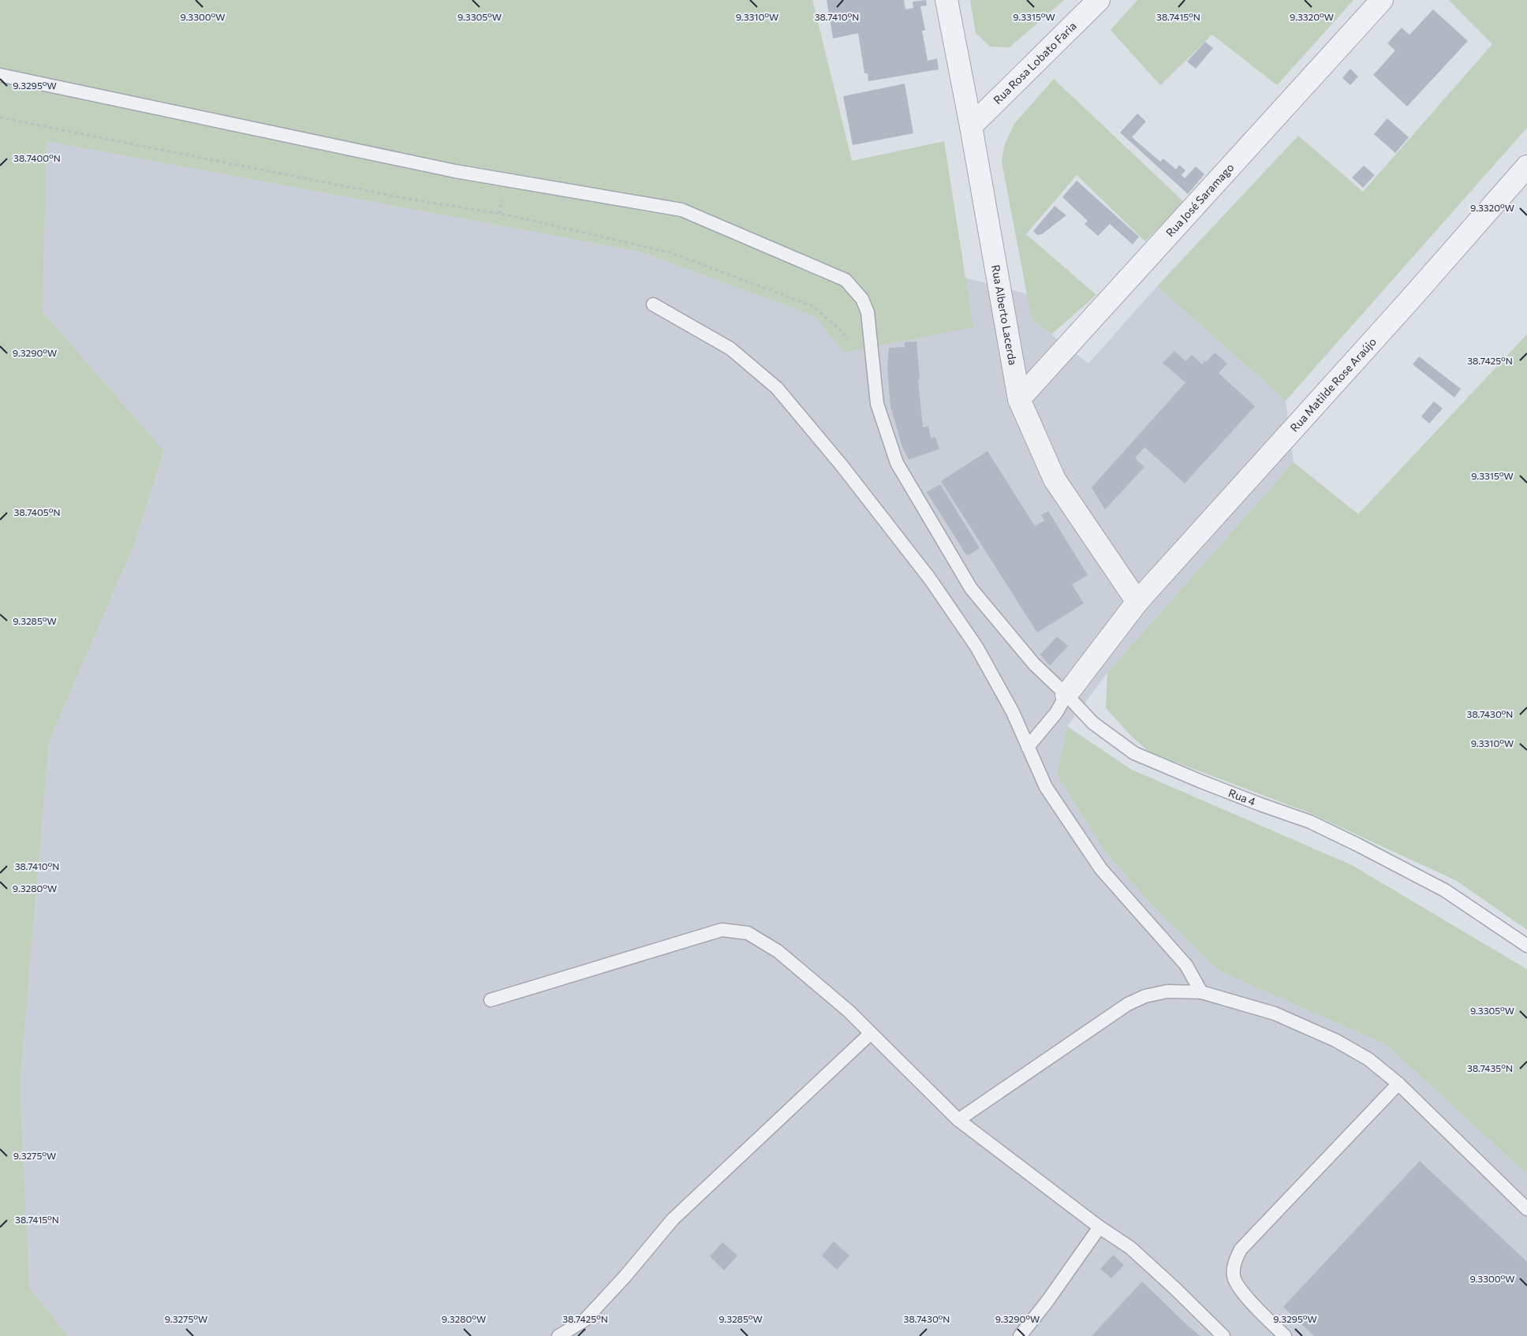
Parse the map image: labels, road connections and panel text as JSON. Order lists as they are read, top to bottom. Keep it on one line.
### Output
{"streets":{"street":["Rua Rosa Lobato Faria","Rua José Saramago","Rua Alberto Lacerda","Rua Matilde Rose Araújo"],"lane":["Rua 4"]},"crossings":[["Rua Rosa Lobato Faria","Rua Alberto Lacerda"],["Rua José Saramago","Rua Alberto Lacerda"],["Rua Alberto Lacerda","Rua Matilde Rose Araújo"]],"coordinates":["9.3300°W","9.3305°W","9.3310°W","9.3315°W","9.3320°W","38.7410°N","38.7415°N","9.3295°W","38.7400°N","9.3290°W","38.7425°N","38.7405°N","9.3285°W","38.7430°N","9.3280°W","38.7435°N","9.3275°W"]}
